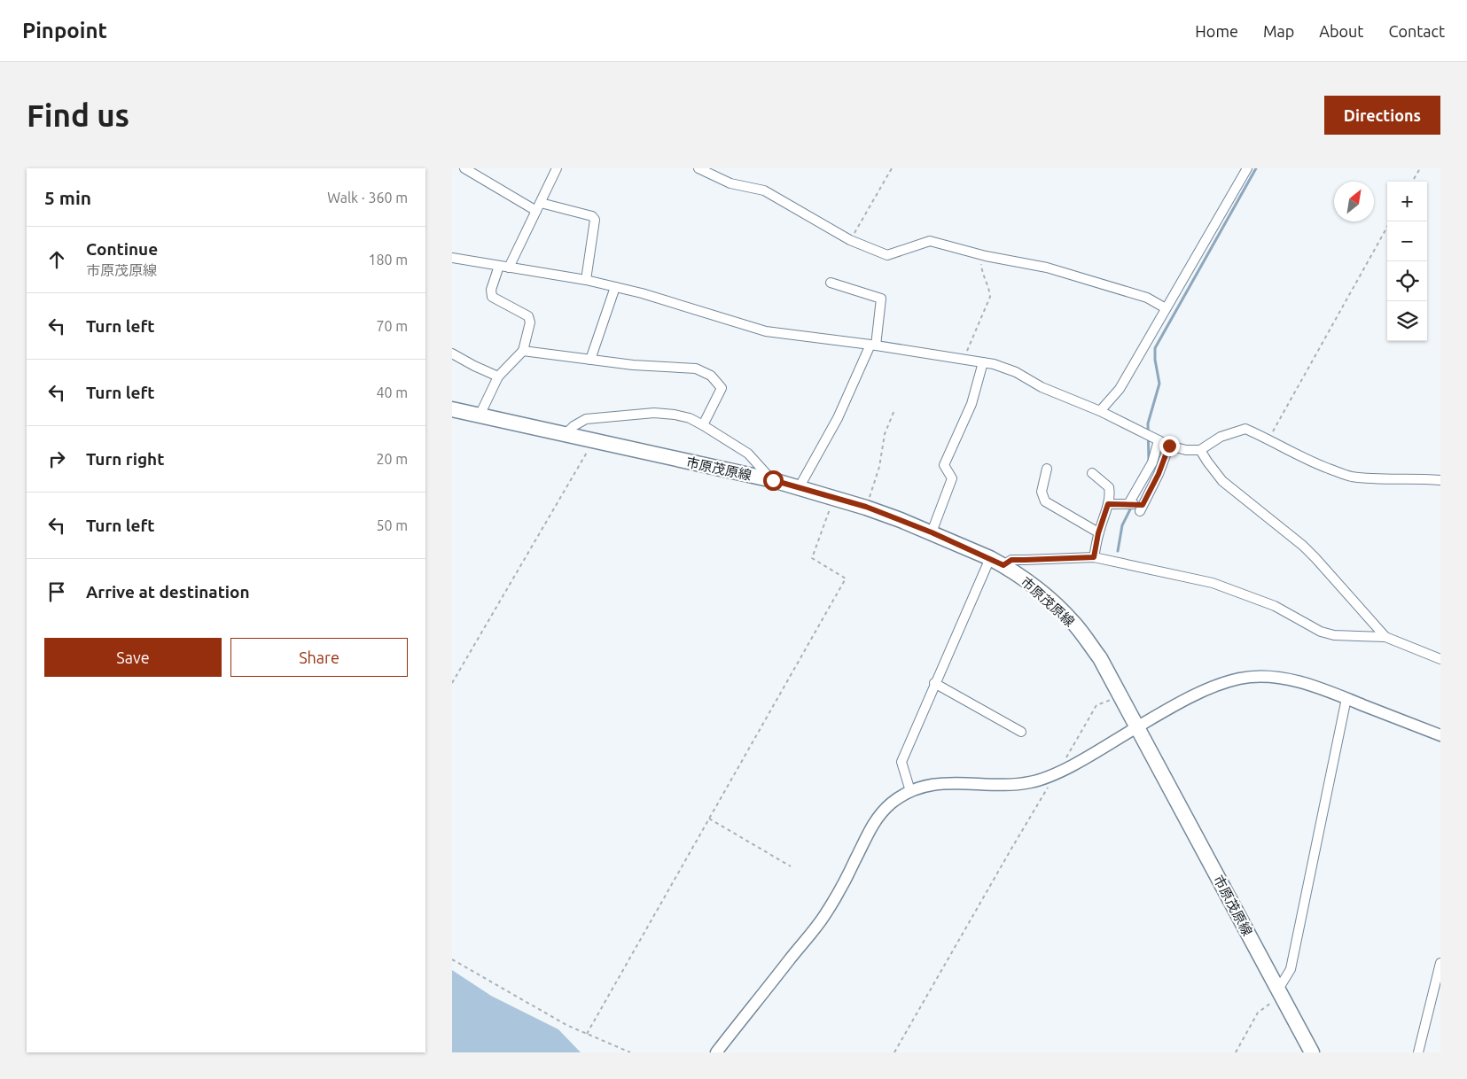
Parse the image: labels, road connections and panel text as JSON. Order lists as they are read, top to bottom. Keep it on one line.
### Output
{"streets":{"main road":["市原茂原線"]},"north":"top right","page":{"header":"Pinpoint","nav":["Home","Map","About","Contact"],"buttons":["Directions",["Save","Share"]],"title":"Find us","heading":["5 min","Walk · 360 m"],"map_buttons":["+","−"],"list":[["Continue","市原茂原線","180 m"],["Turn left","70 m"],["Turn left","40 m"],["Turn right","20 m"],["Turn left","50 m"],"Arrive at destination"]}}
